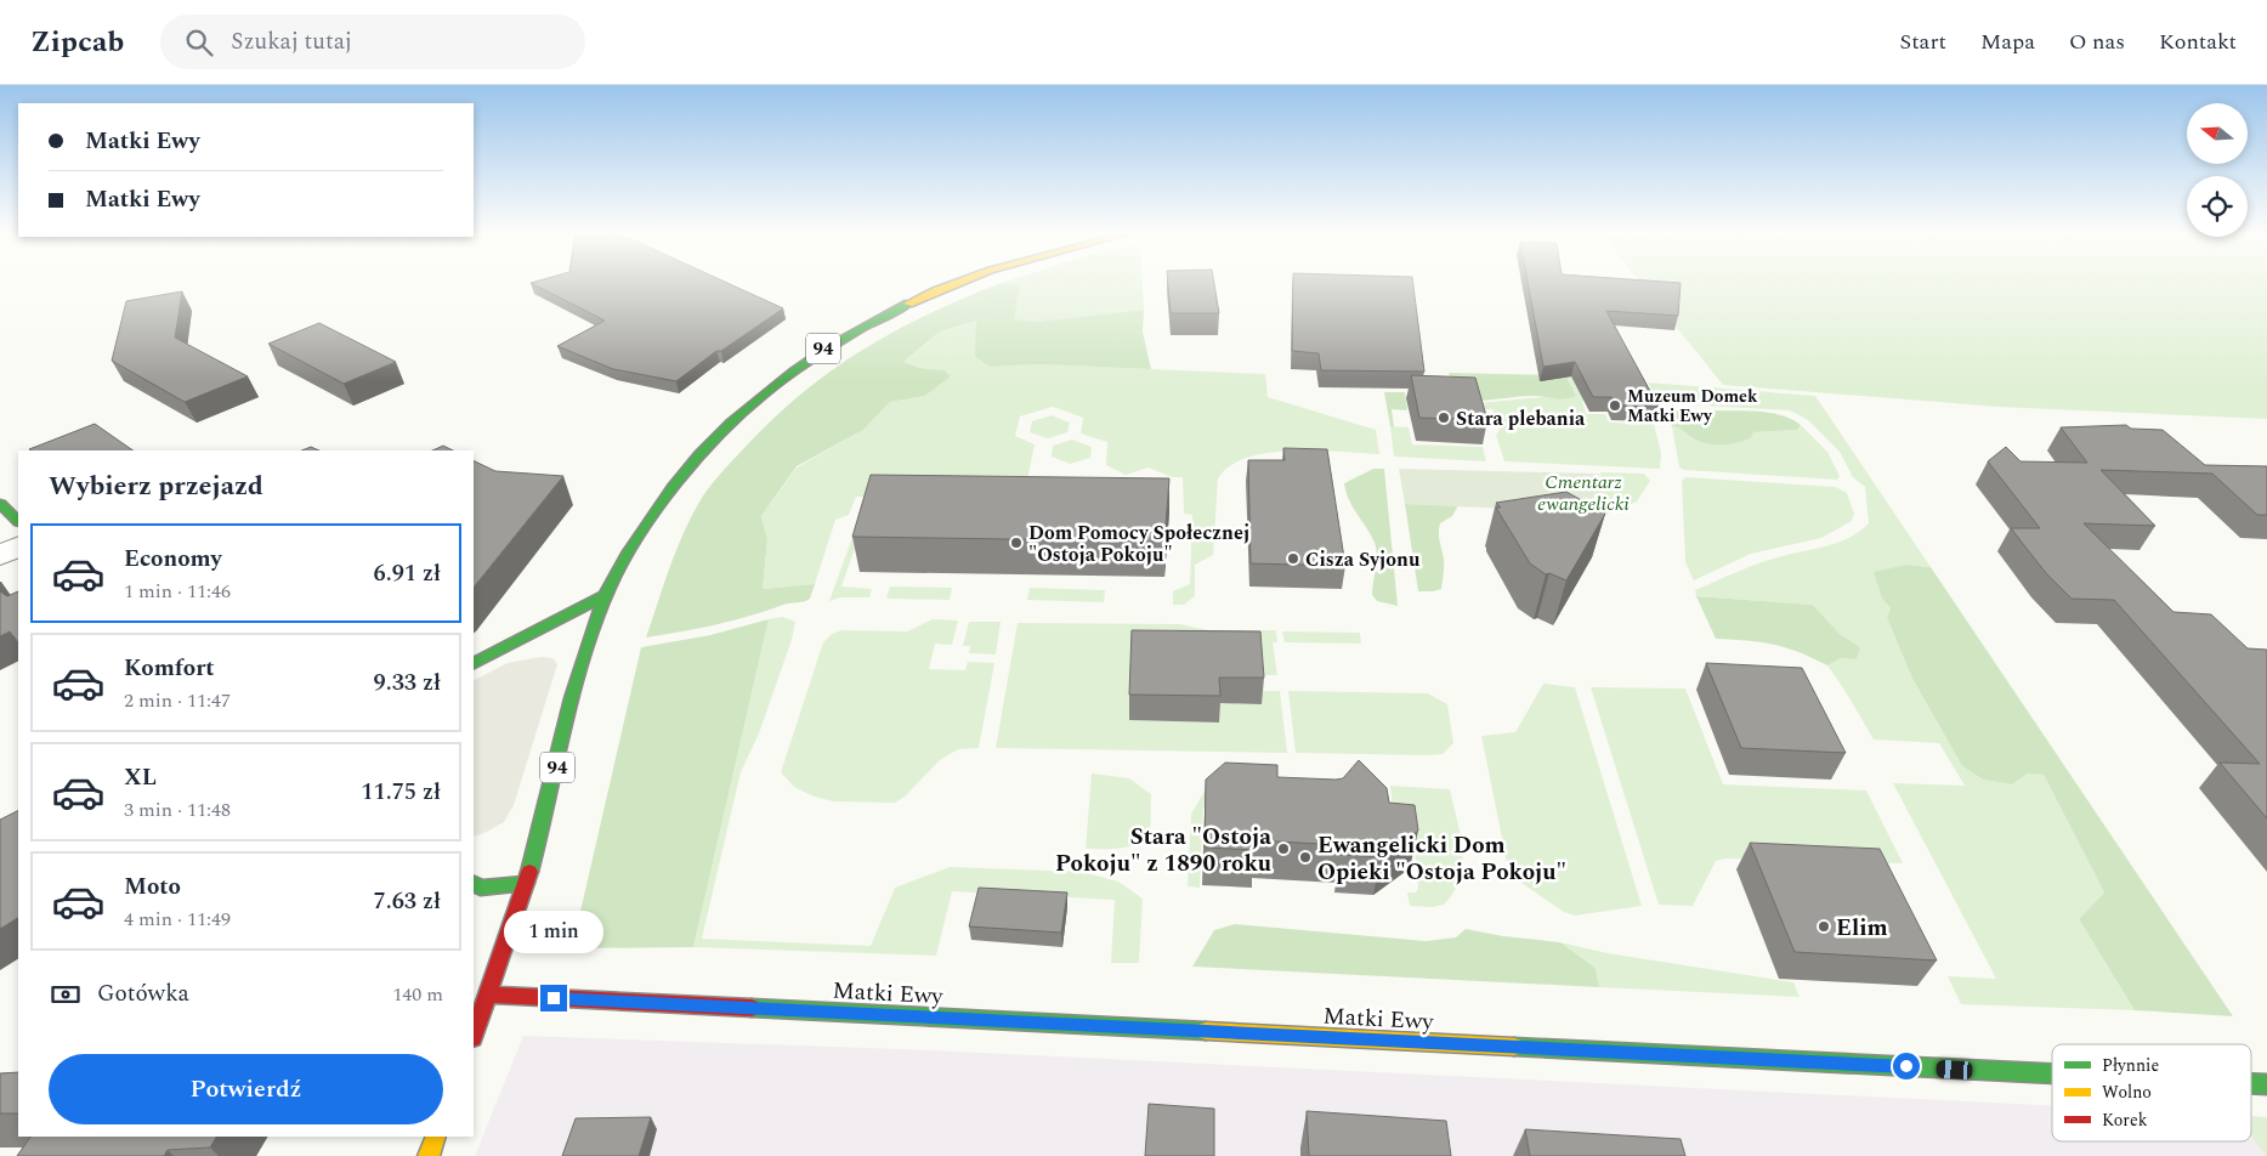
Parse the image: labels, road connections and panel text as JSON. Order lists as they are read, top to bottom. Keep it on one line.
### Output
{"streets":{"main road":["94","Matki Ewy"]},"crossings":[["94","Matki Ewy"]],"parks":["Cmentarz ewangelicki"],"places":["Muzeum Domek Matki Ewy","Stara plebania","Dom Pomocy Społecznej \"Ostoja Pokoju\"","Cisza Syjonu","Stara \"Ostoja Pokoju\" z 1890 roku","Ewangelicki Dom Opieki \"Ostoja Pokoju\"","Elim"],"legend":["Płynnie","Wolno","Korek"],"north":"left","page":{"header":"Zipcab","search":"Szukaj tutaj","nav":["Start","Mapa","O nas","Kontakt"],"banner":["Matki Ewy","Matki Ewy"],"heading":"Wybierz przejazd","list":[{"name":"Economy","note":"1 min · 11:46","value":"6.91 zł"},{"name":"Komfort","note":"2 min · 11:47","value":"9.33 zł"},{"name":"XL","note":"3 min · 11:48","value":"11.75 zł"},{"name":"Moto","note":"4 min · 11:49","value":"7.63 zł"}],"bubble":"1 min","pay":["Gotówka","140 m"],"buttons":"Potwierdź"}}
